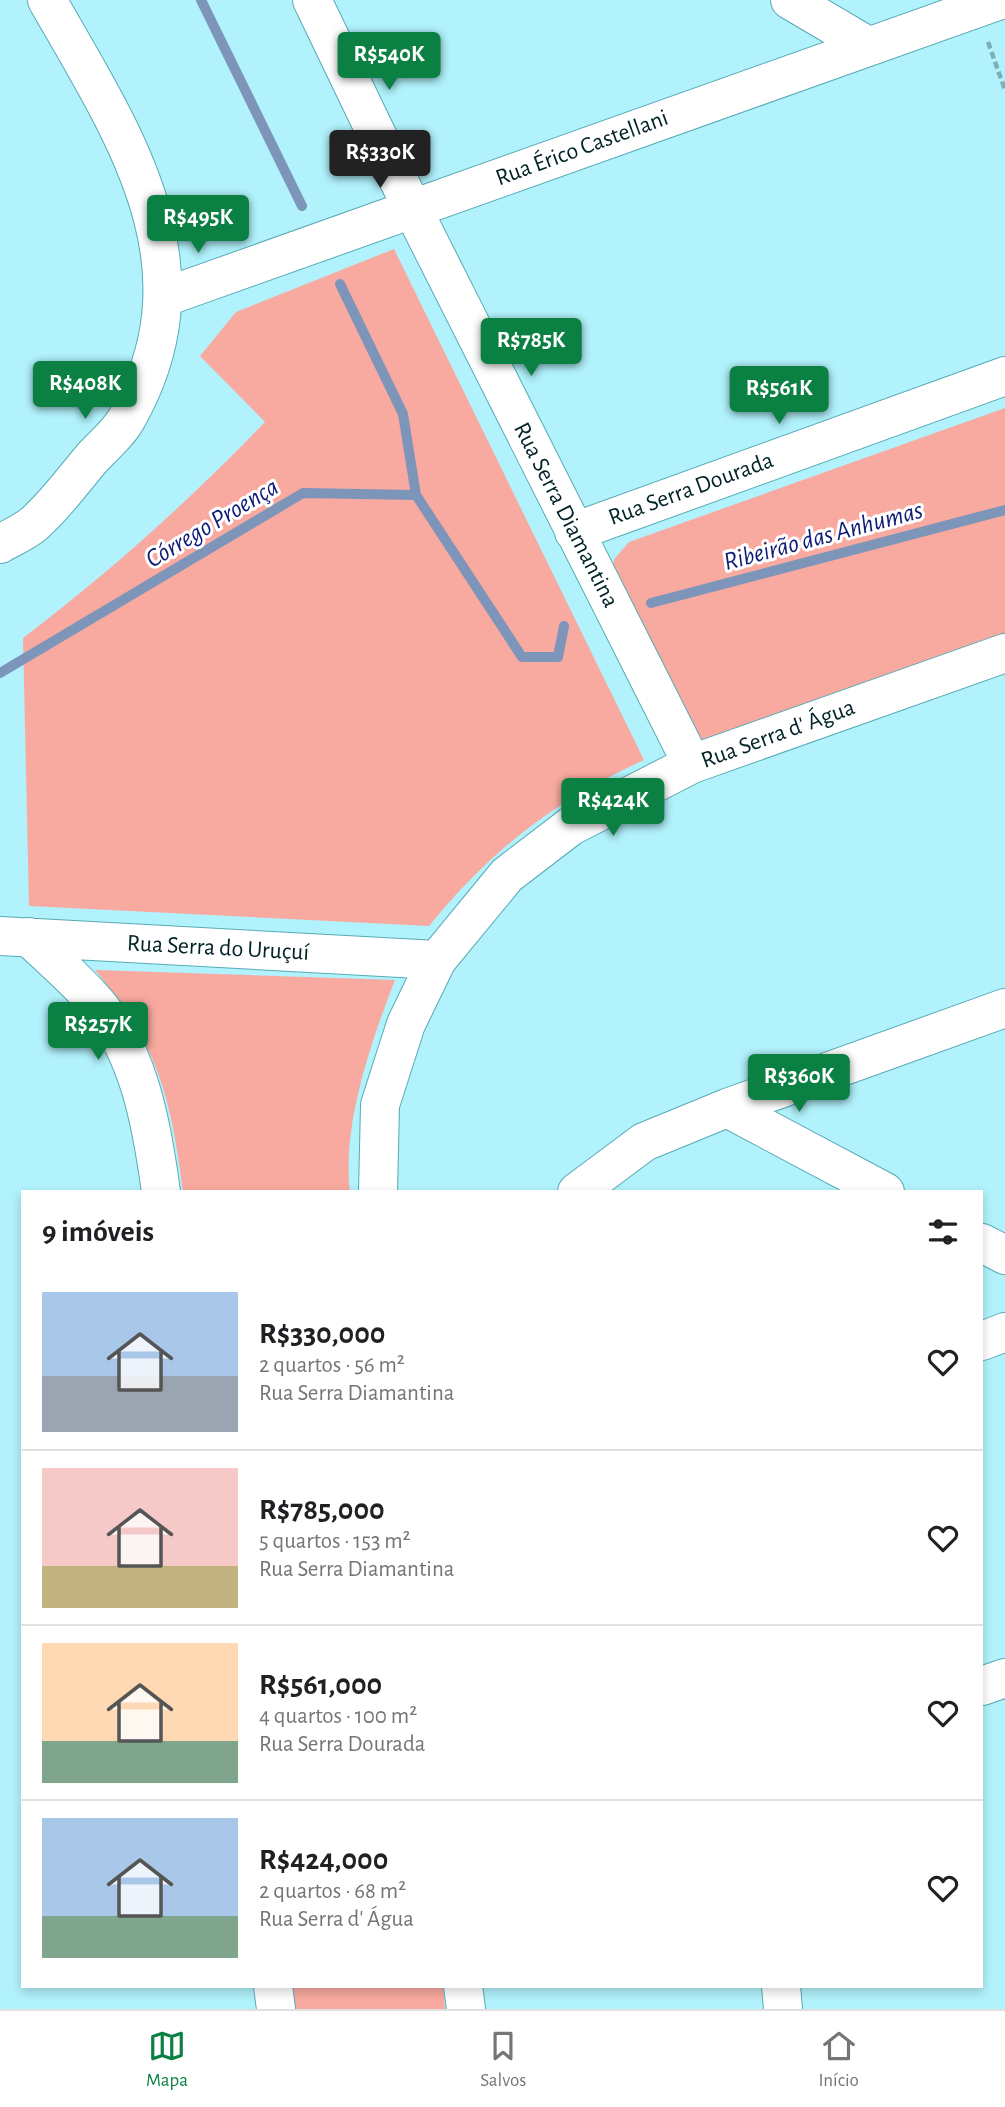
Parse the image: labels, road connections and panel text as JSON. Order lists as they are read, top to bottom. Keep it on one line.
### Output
{"streets":{"street":["Rua Érico Castellani","Rua Serra Dourada","Rua Serra Diamantina","Rua Serra d' Água","Rua Serra do Uruçuí"]},"crossings":[["Rua Érico Castellani","Rua Serra Diamantina"],["Rua Serra Dourada","Rua Serra Diamantina"],["Rua Serra Diamantina","Rua Serra d' Água"],["Rua Serra d' Água","Rua Serra do Uruçuí"]],"water":["Córrego Proença","Ribeirão das Anhumas"],"page":{"price":["R$540K","R$330K","R$495K","R$785K","R$408K","R$561K","R$424K","R$257K","R$360K"],"heading":"9 imóveis","list":[{"name":"R$330,000","note":"2 quartos · 56 m² · Rua Serra Diamantina"},{"name":"R$785,000","note":"5 quartos · 153 m² · Rua Serra Diamantina"},{"name":"R$561,000","note":"4 quartos · 100 m² · Rua Serra Dourada"},{"name":"R$424,000","note":"2 quartos · 68 m² · Rua Serra d' Água"}],"tabs":["Mapa","Salvos","Início"]}}
